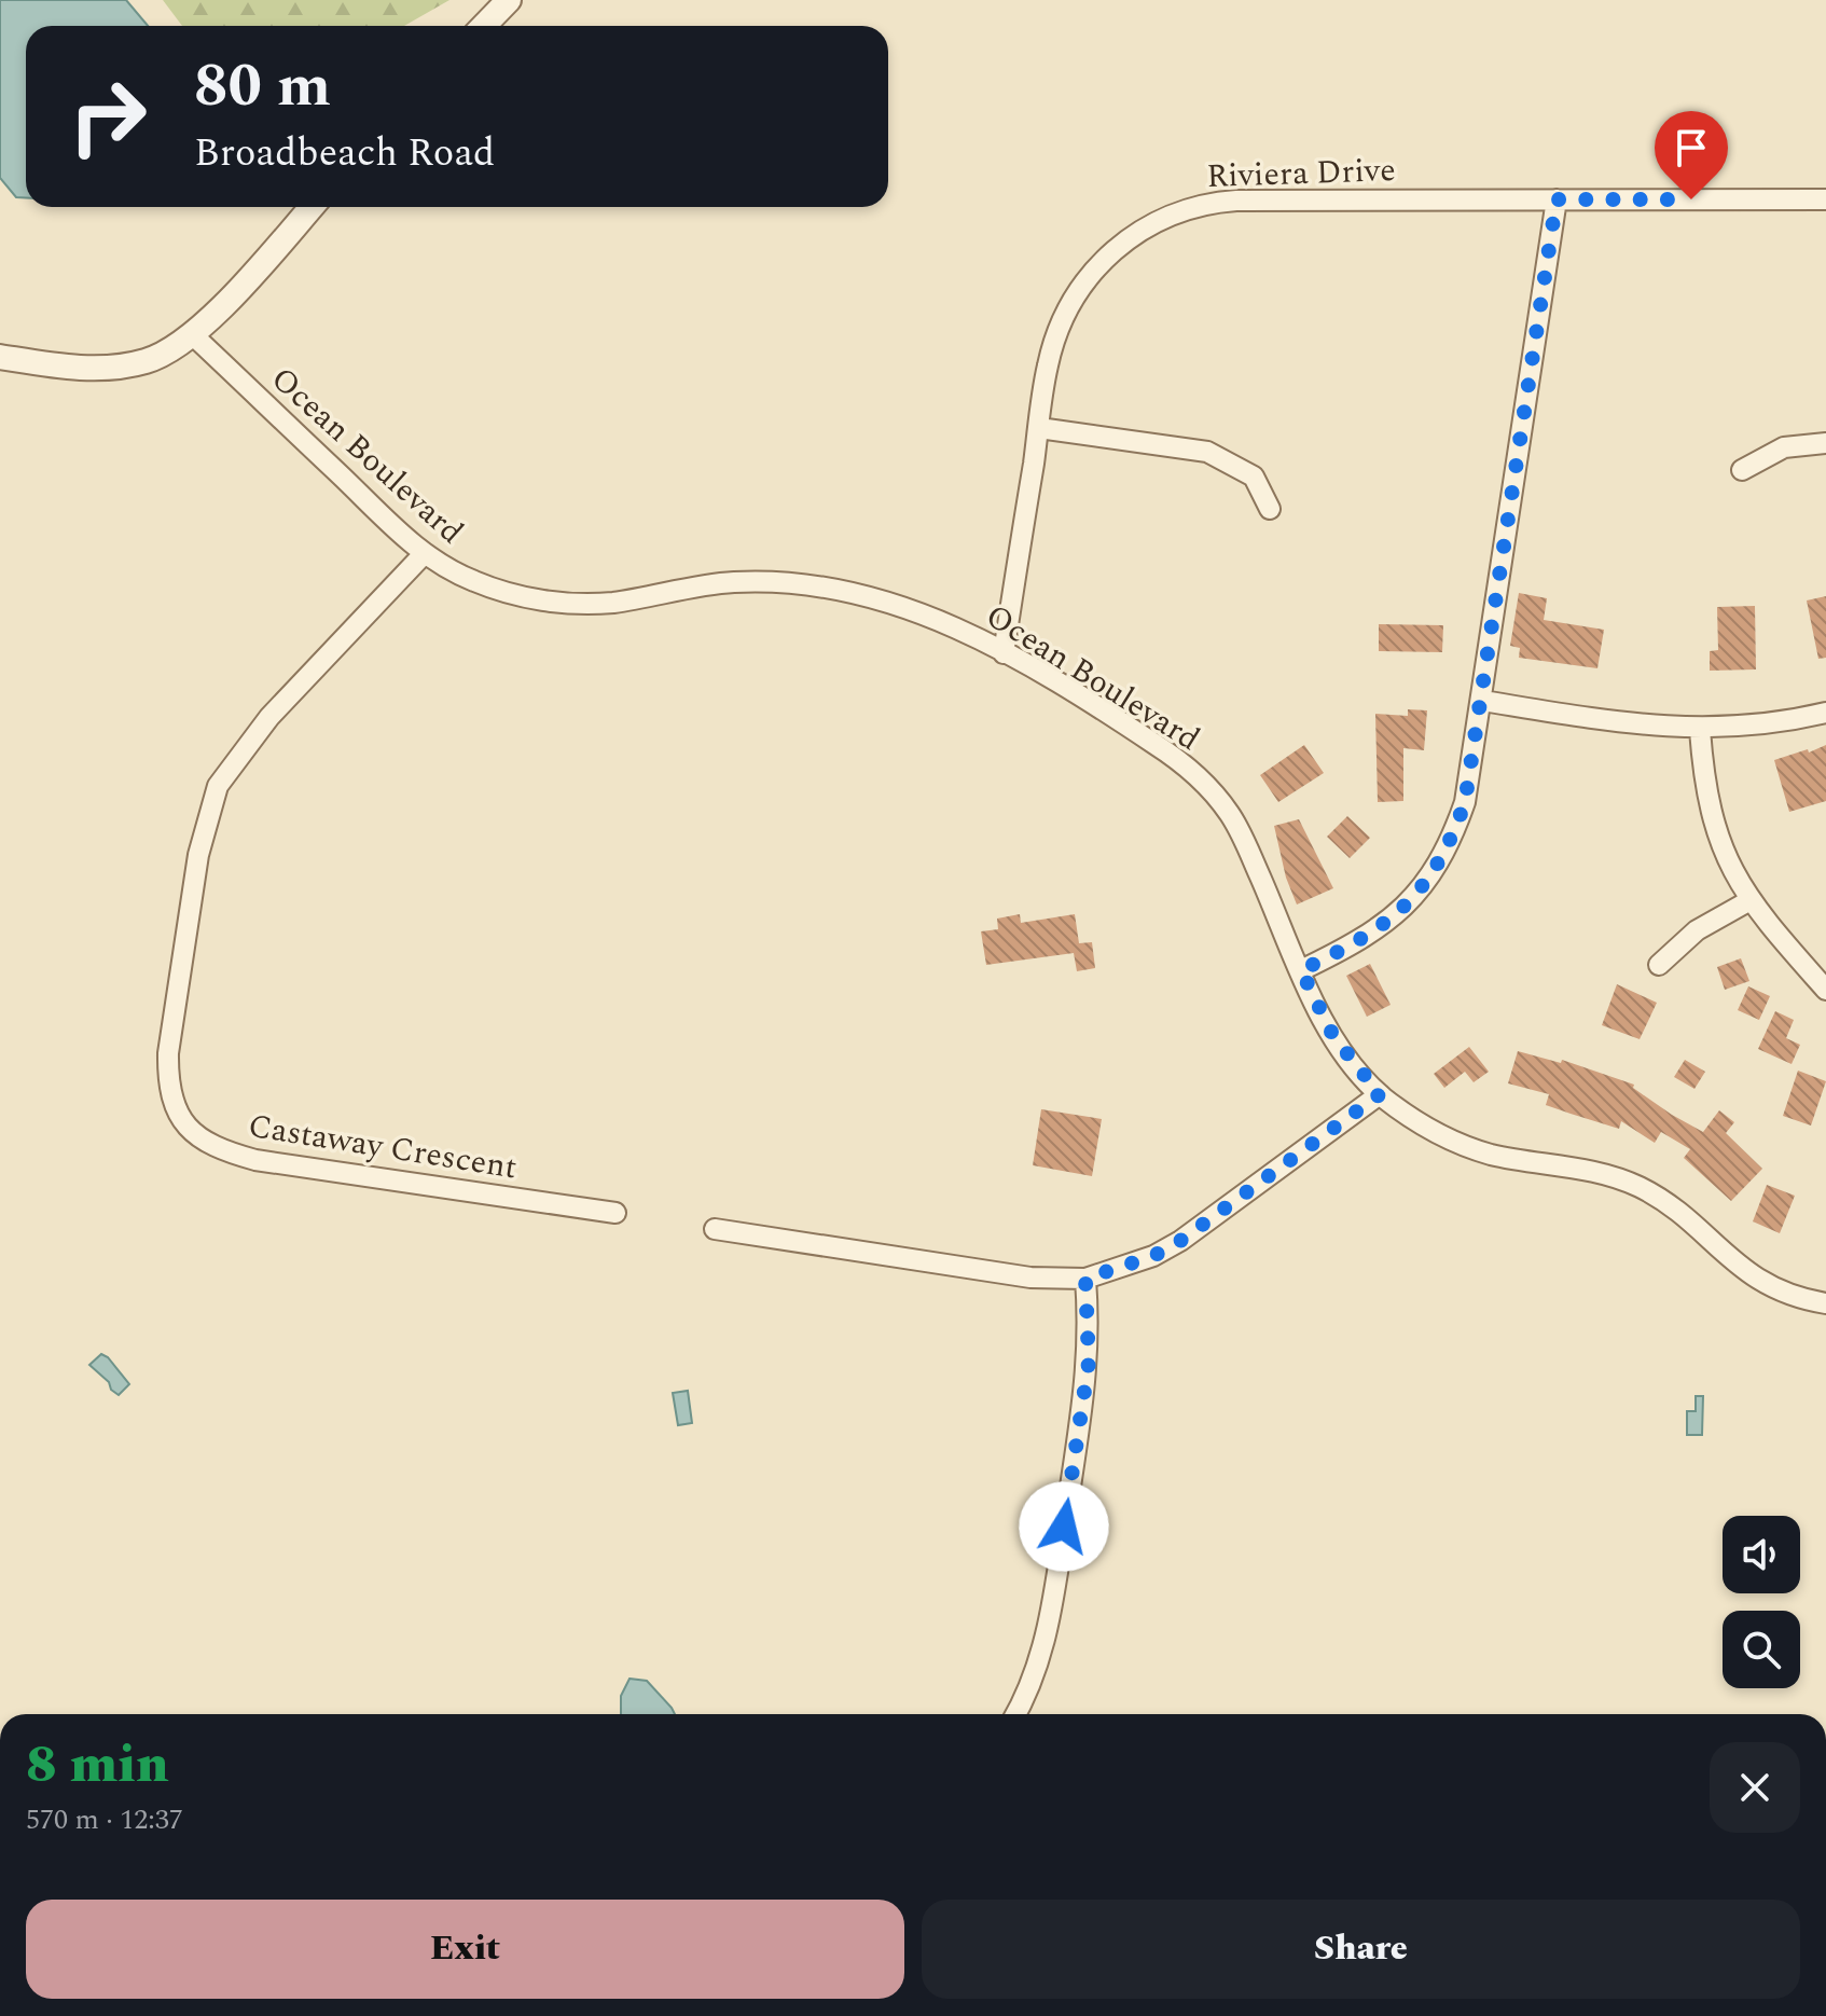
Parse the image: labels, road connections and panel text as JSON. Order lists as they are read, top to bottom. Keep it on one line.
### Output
{"streets":{"street":["Riviera Drive","Ocean Boulevard","Castaway Crescent"]},"crossings":[["Riviera Drive","Ocean Boulevard"],["Ocean Boulevard","Castaway Crescent"]],"page":{"turn":["80 m","Broadbeach Road"],"heading":["8 min","570 m · 12:37"],"buttons":["Exit","Share"]}}
